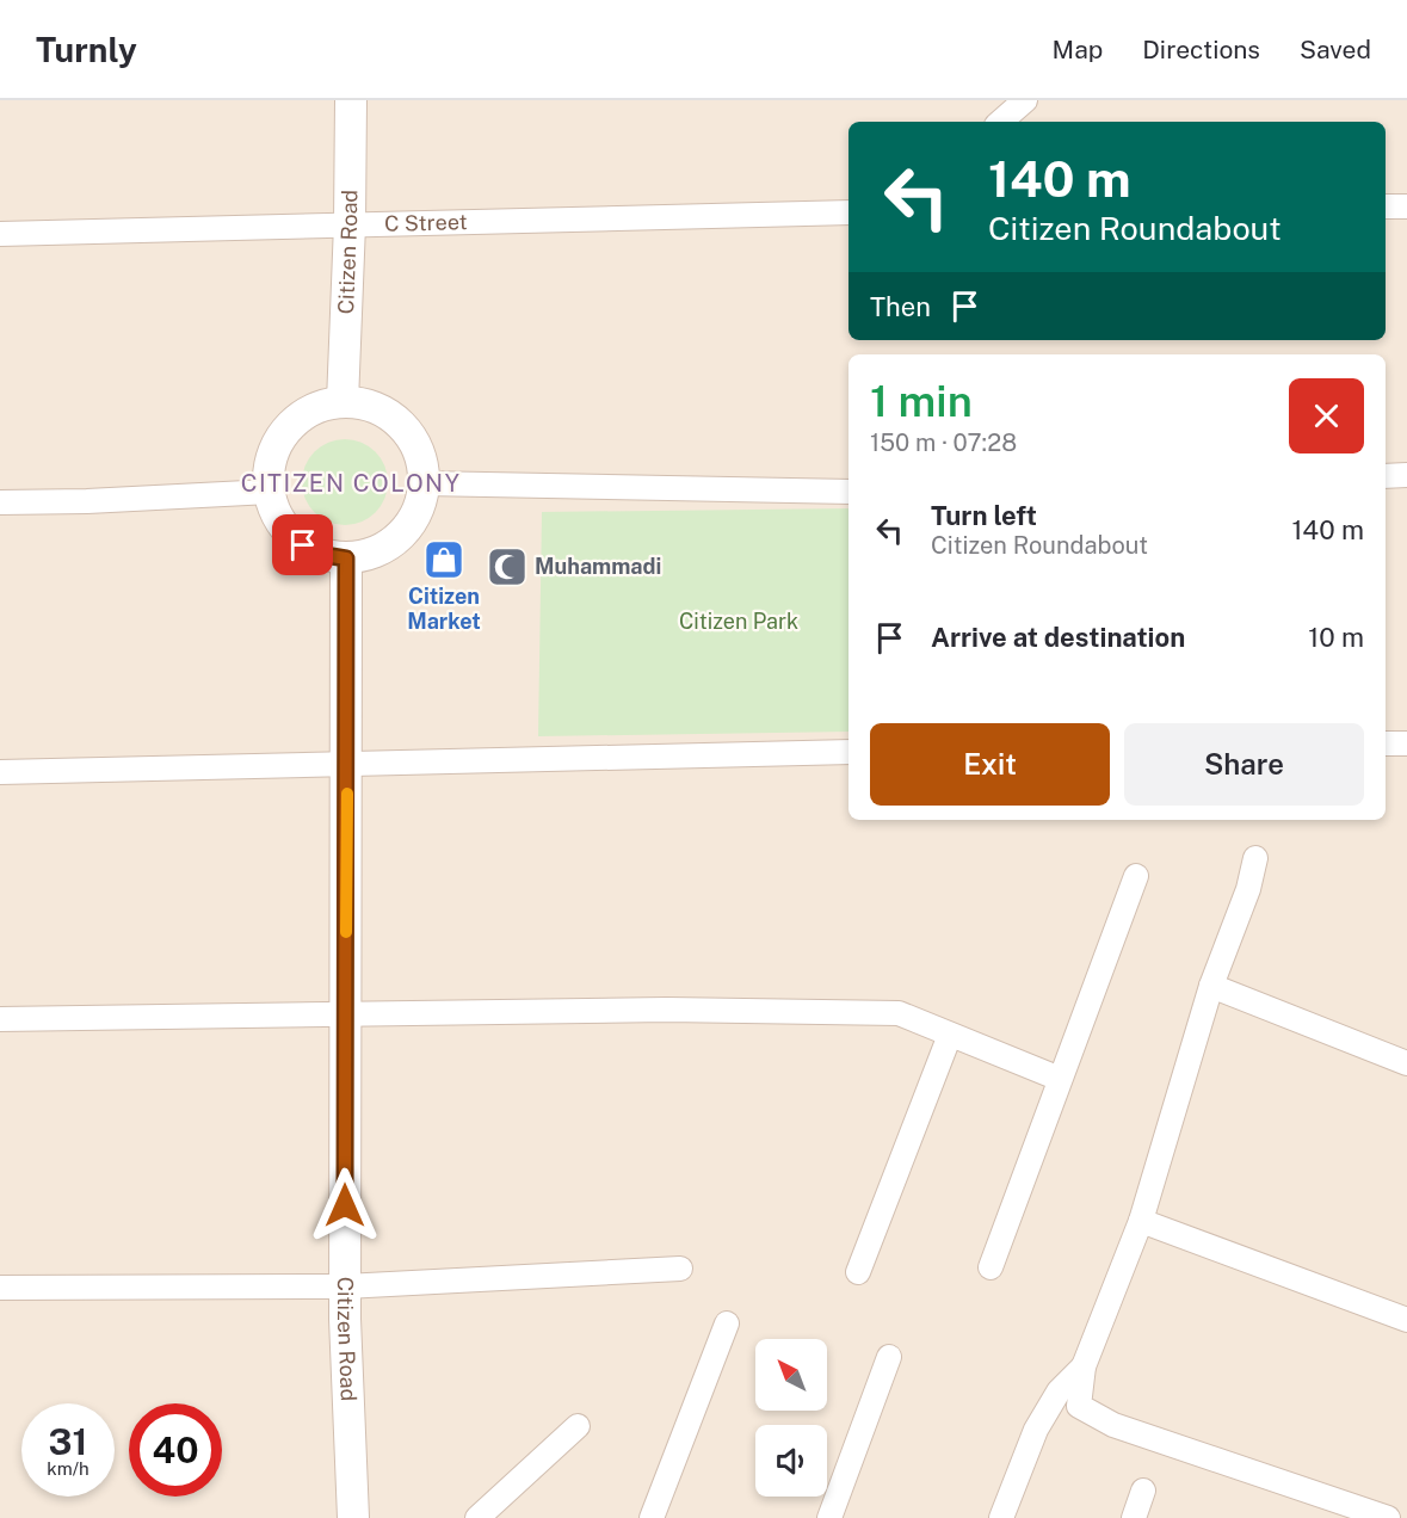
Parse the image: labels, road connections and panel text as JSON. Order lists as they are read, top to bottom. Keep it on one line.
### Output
{"streets":{"street":["C Street","Citizen Road"]},"crossings":[["C Street","Citizen Road"]],"districts":["CITIZEN COLONY"],"parks":["Citizen Park"],"places":{"shop":["Citizen Market"],"mosque":["Muhammadi"]},"north":"top left","page":{"header":"Turnly","nav":["Map","Directions","Saved"],"turn":["140 m","Citizen Roundabout"],"then":"Then","heading":["1 min","150 m · 07:28"],"list":[{"name":"Turn left","note":"Citizen Roundabout","value":"140 m"},{"name":"Arrive at destination","value":"10 m"}],"buttons":["Exit","Share"],"speed":"31 km/h","limit":"40"}}
